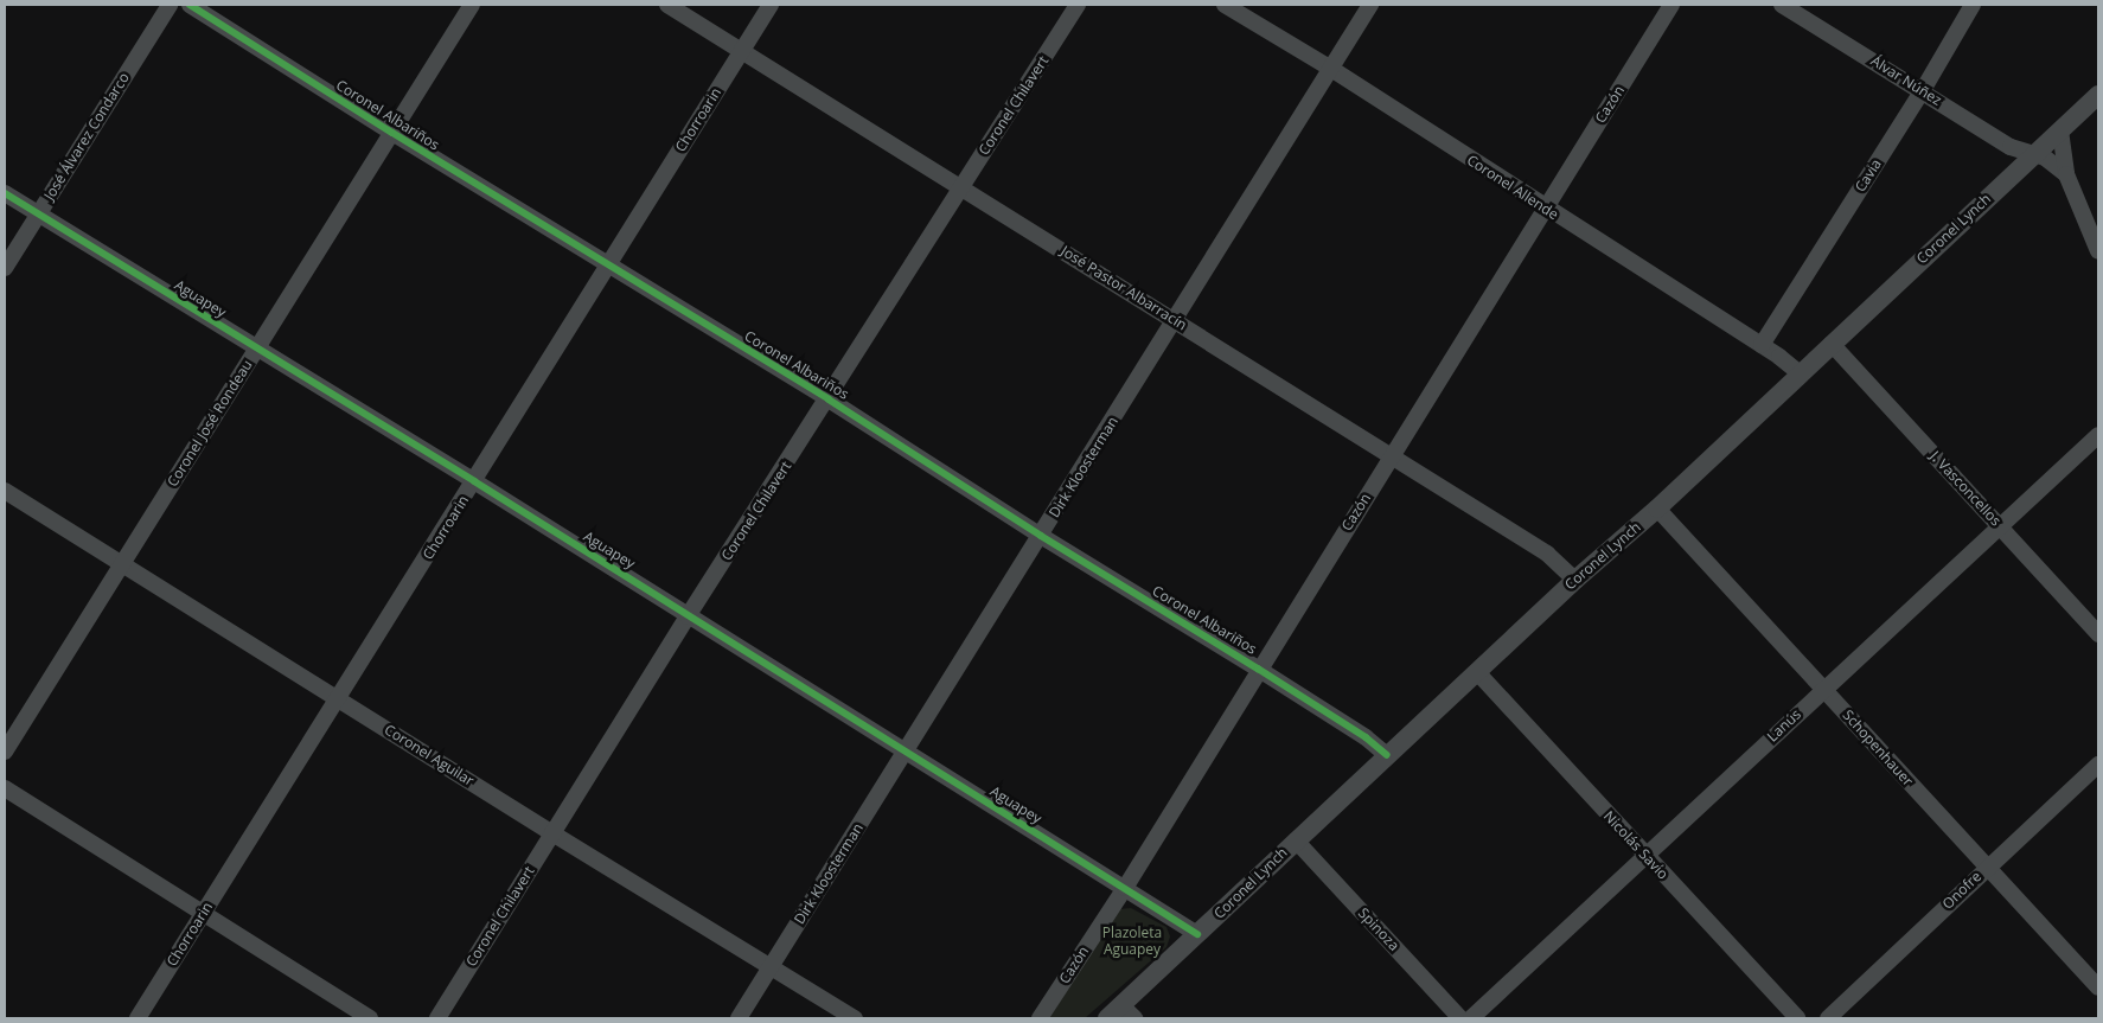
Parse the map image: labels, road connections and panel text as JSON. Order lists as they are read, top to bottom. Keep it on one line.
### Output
{"streets":{"street":["Álvar Núñez","Cazón","Coronel Chilavert","Coronel Albariños","Chorroarin","José Álvarez Condarco","Cavia","Coronel Allende","Coronel Lynch","José Pastor Albarracín","Aguapey","Coronel José Rondeau","Dirk Kloosterman","J. Vasconcellos","Lanús","Schopenhauer","Coronel Aguilar","Nicolás Savio","Onofre","Spinoza"]},"crossings":[["Álvar Núñez","Cavia"],["Álvar Núñez","Coronel Lynch"],["Cazón","Coronel Albariños"],["Cazón","Coronel Allende"],["Cazón","José Pastor Albarracín"],["Cazón","Aguapey"],["Coronel Chilavert","Coronel Albariños"],["Coronel Chilavert","José Pastor Albarracín"],["Coronel Chilavert","Aguapey"],["Coronel Chilavert","Coronel Aguilar"],["Coronel Albariños","Chorroarin"],["Coronel Albariños","Coronel Lynch"],["Coronel Albariños","Coronel José Rondeau"],["Coronel Albariños","Dirk Kloosterman"],["Chorroarin","José Pastor Albarracín"],["Chorroarin","Aguapey"],["Chorroarin","Coronel Aguilar"],["José Álvarez Condarco","Aguapey"],["Cavia","Coronel Allende"],["Coronel Allende","Coronel Lynch"],["Coronel Allende","Dirk Kloosterman"],["Coronel Lynch","José Pastor Albarracín"],["Coronel Lynch","Aguapey"],["Coronel Lynch","J. Vasconcellos"],["Coronel Lynch","Schopenhauer"],["Coronel Lynch","Nicolás Savio"],["Coronel Lynch","Spinoza"],["José Pastor Albarracín","Dirk Kloosterman"],["Aguapey","Coronel José Rondeau"],["Aguapey","Dirk Kloosterman"],["Coronel José Rondeau","Coronel Aguilar"],["Dirk Kloosterman","Coronel Aguilar"],["J. Vasconcellos","Lanús"],["Lanús","Schopenhauer"],["Lanús","Nicolás Savio"],["Schopenhauer","Onofre"]],"parks":["Plazoleta Aguapey"]}
